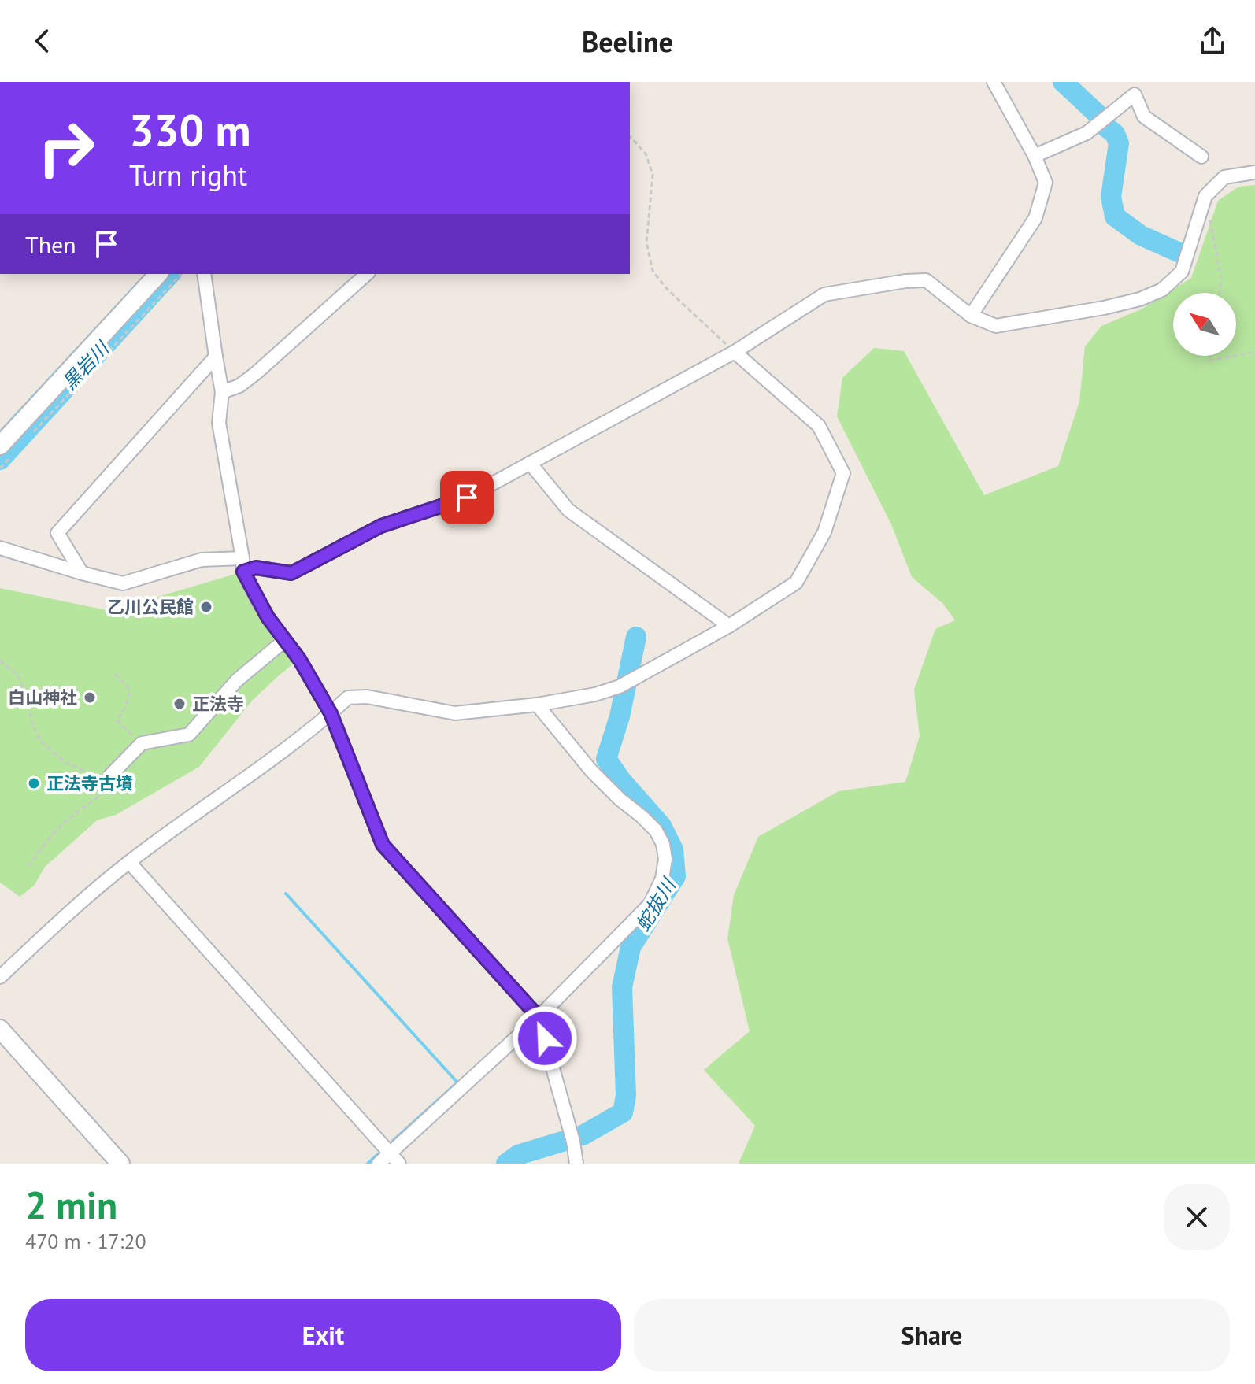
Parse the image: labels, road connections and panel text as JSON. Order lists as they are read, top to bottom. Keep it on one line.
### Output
{"water":["黒岩川","蛇抜川"],"places":["乙川公民館","白山神社","正法寺","正法寺古墳"],"north":"top left","page":{"header":"Beeline","turn":["330 m","Turn right"],"then":"Then","heading":["2 min","470 m · 17:20"],"buttons":["Exit","Share"]}}
